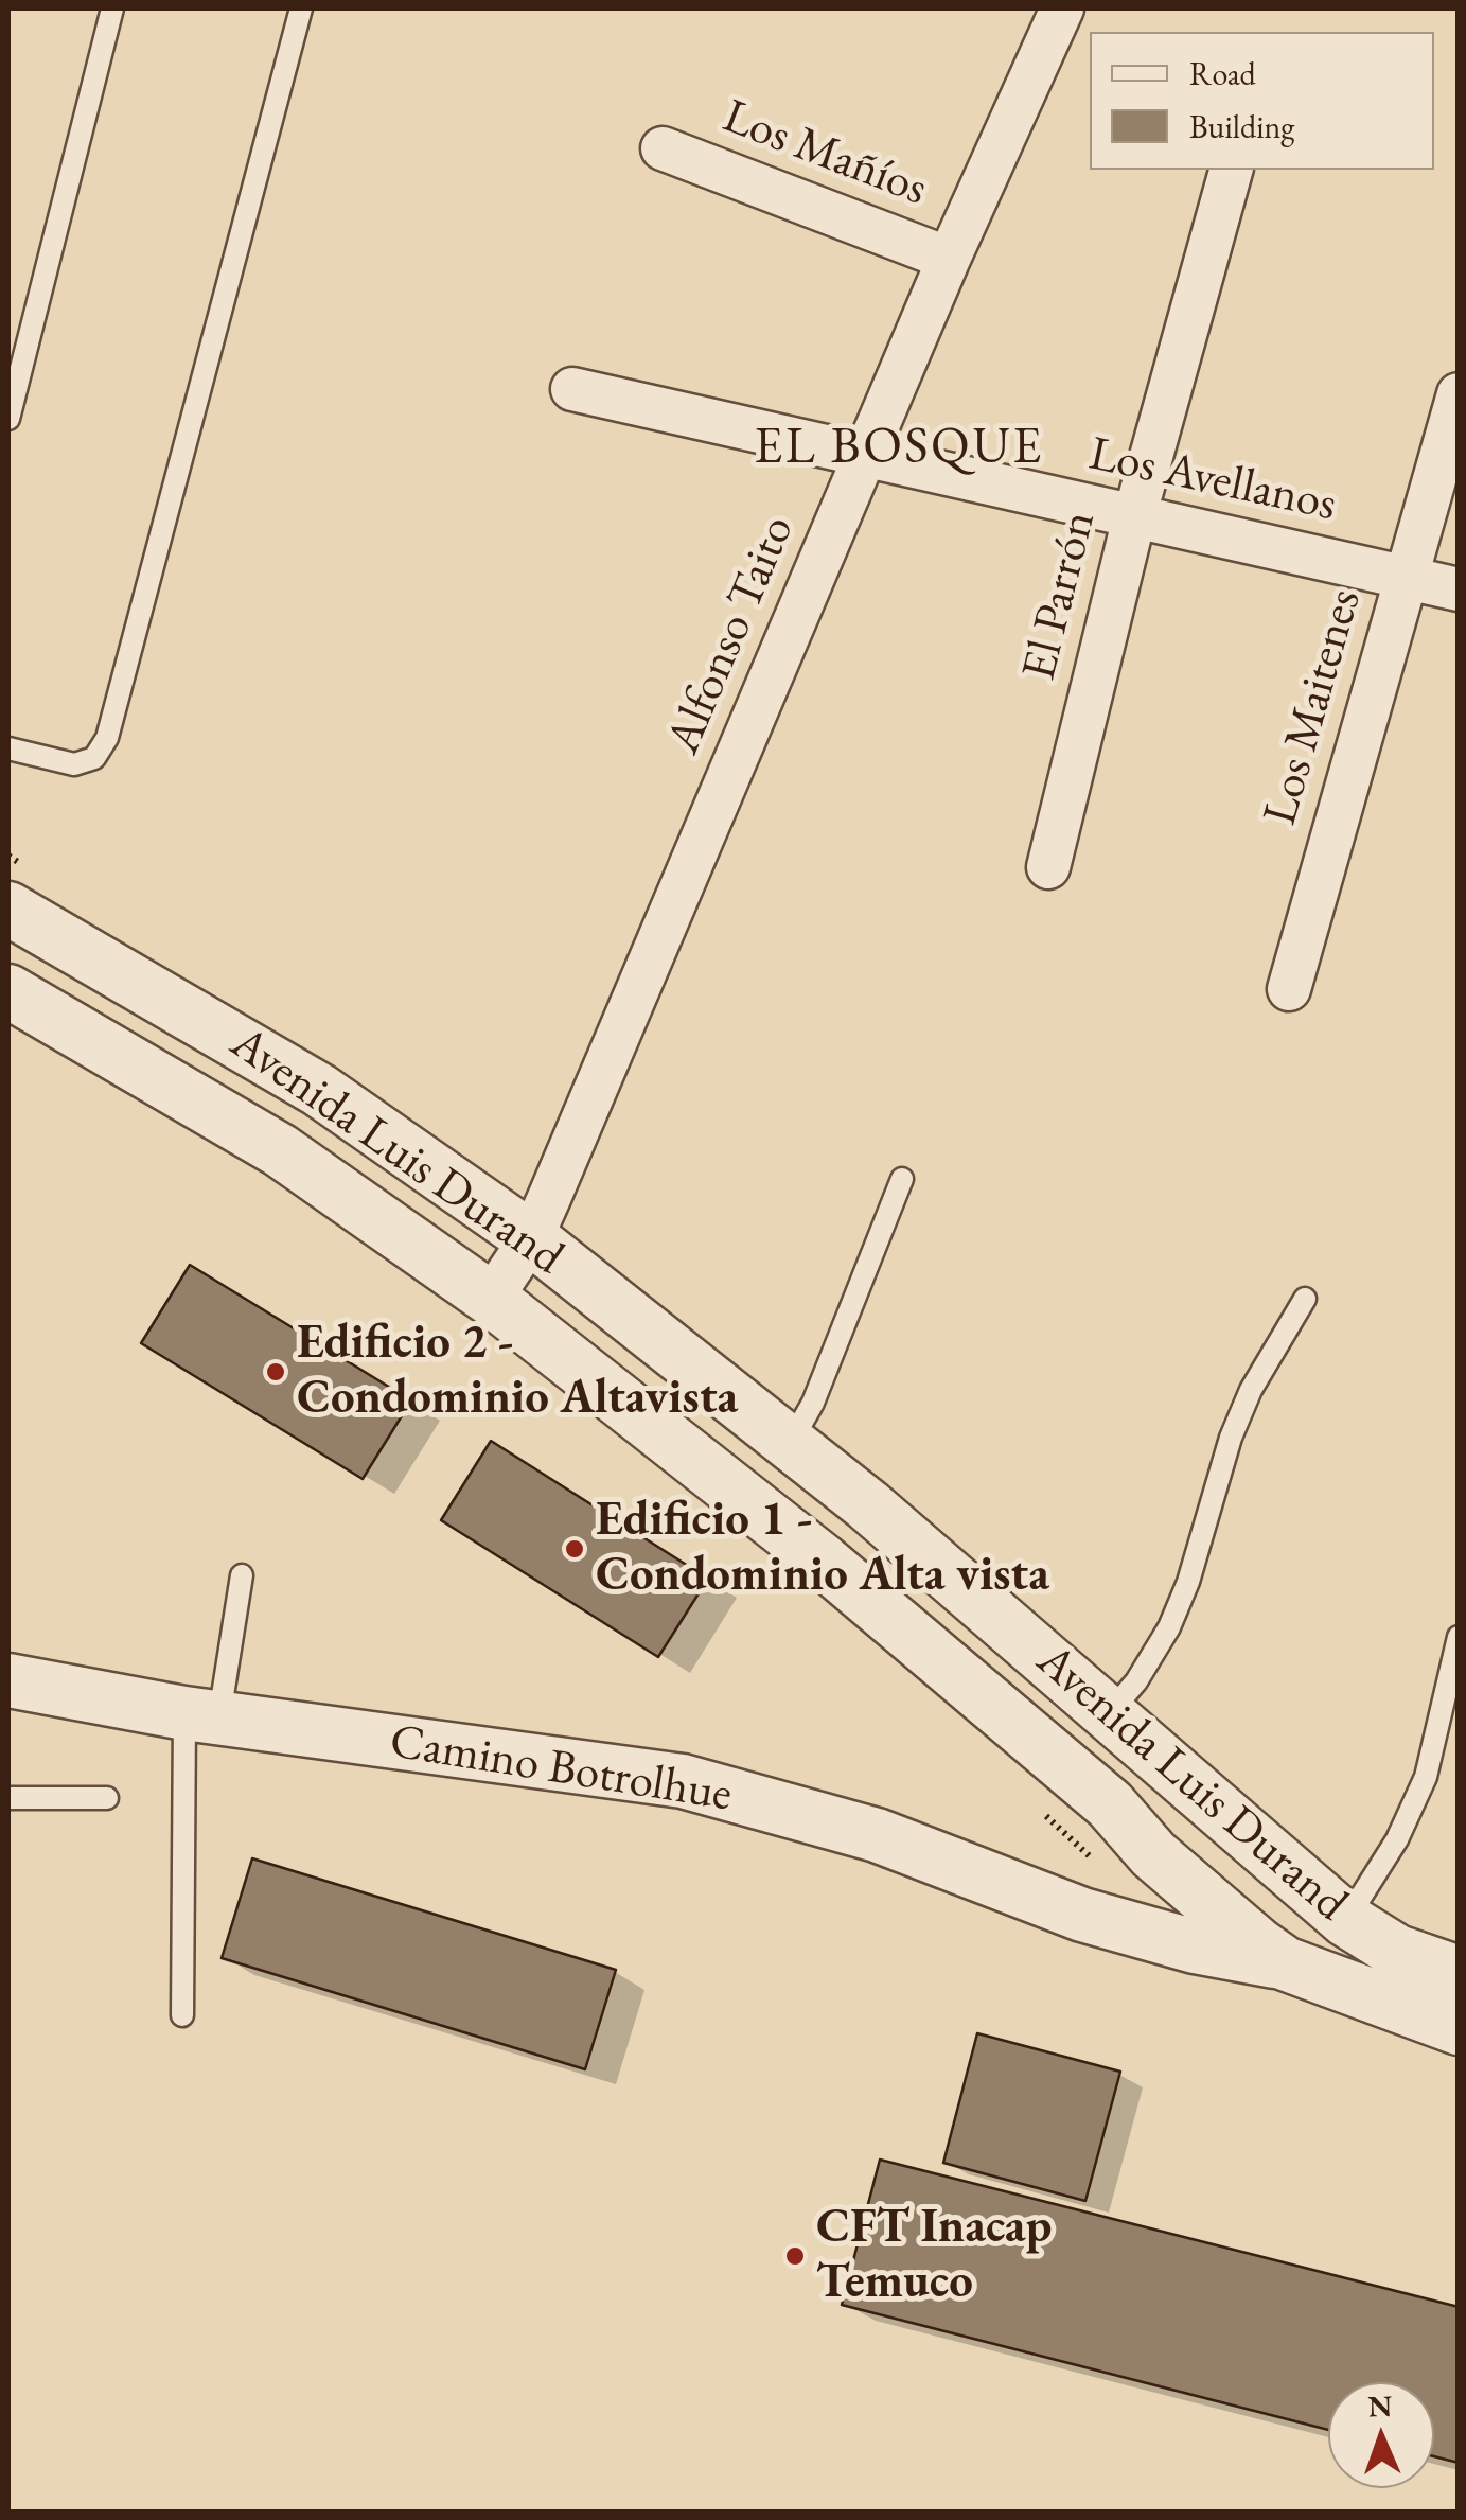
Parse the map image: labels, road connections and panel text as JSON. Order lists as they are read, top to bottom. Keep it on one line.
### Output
{"streets":{"street":["Los Mañíos","Los Avellanos","El Parrón","Alfonso Taito","Los Maitenes","Avenida Luis Durand","Camino Botrolhue"]},"crossings":[["Los Mañíos","Alfonso Taito"],["Los Avellanos","El Parrón"],["Los Avellanos","Alfonso Taito"],["Los Avellanos","Los Maitenes"],["Alfonso Taito","Avenida Luis Durand"],["Avenida Luis Durand","Camino Botrolhue"]],"districts":["EL BOSQUE"],"places":["Edificio 2 - Condominio Altavista","Edificio 1 - Condominio Alta vista","CFT Inacap Temuco"],"legend":["Road","Building"],"north":"top"}
